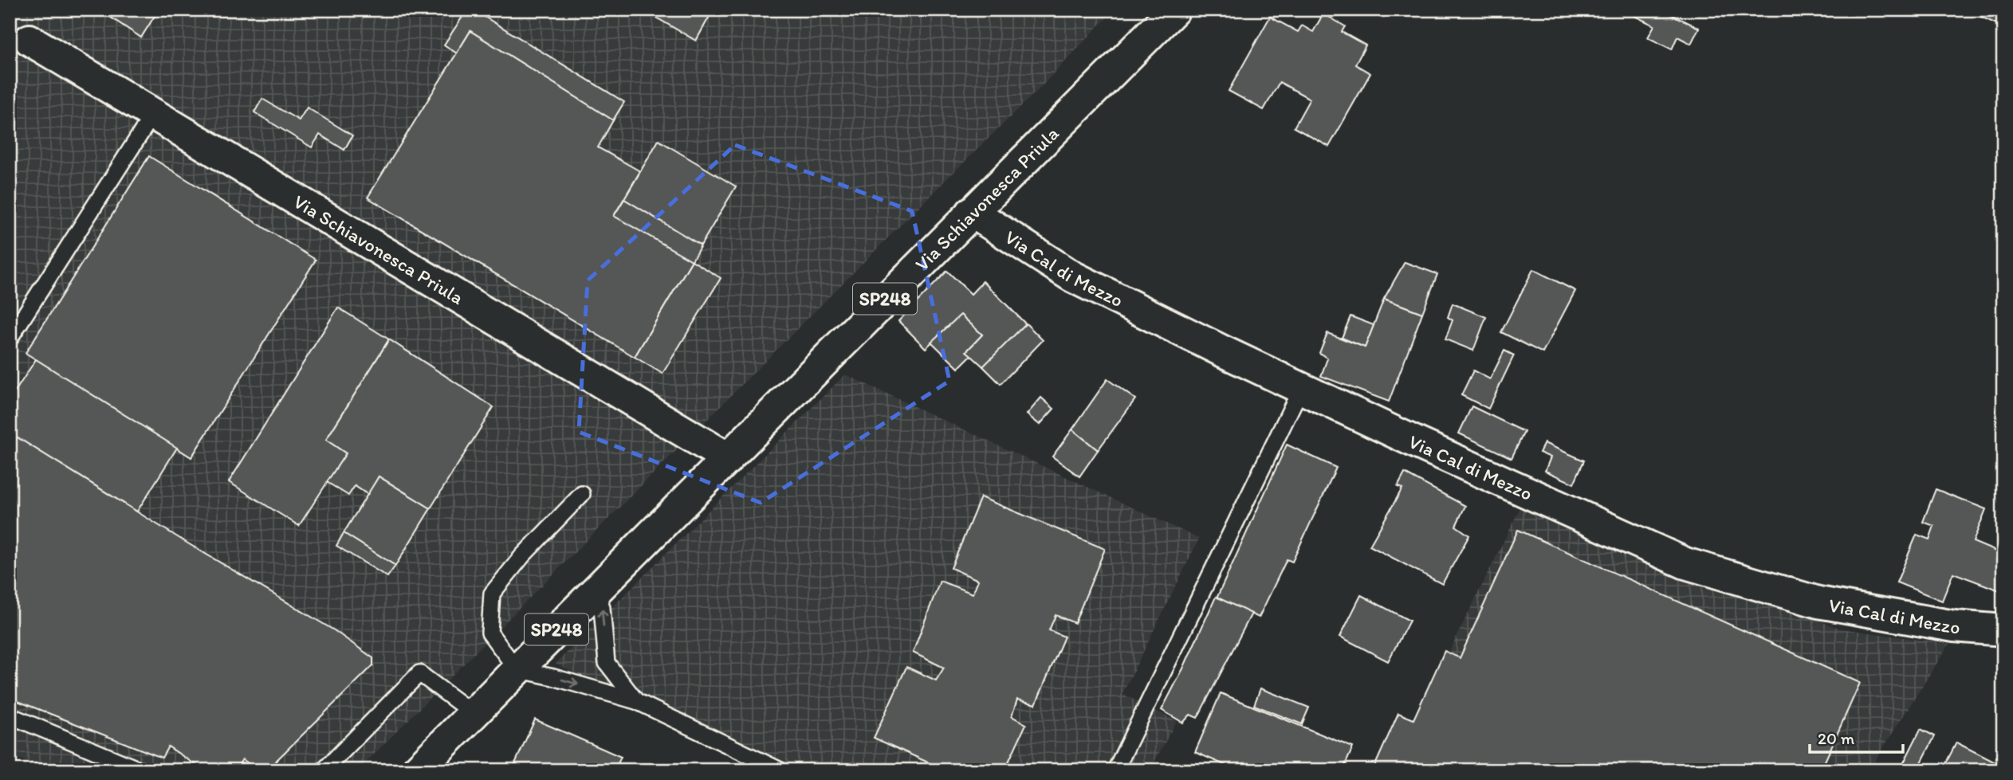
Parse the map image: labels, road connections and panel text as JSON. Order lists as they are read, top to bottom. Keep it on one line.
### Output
{"streets":{"street":["Via Schiavonesca Priula","Via Cal di Mezzo","SP248"]},"crossings":[["Via Schiavonesca Priula","Via Cal di Mezzo"]],"scale_bar":"20 m"}
